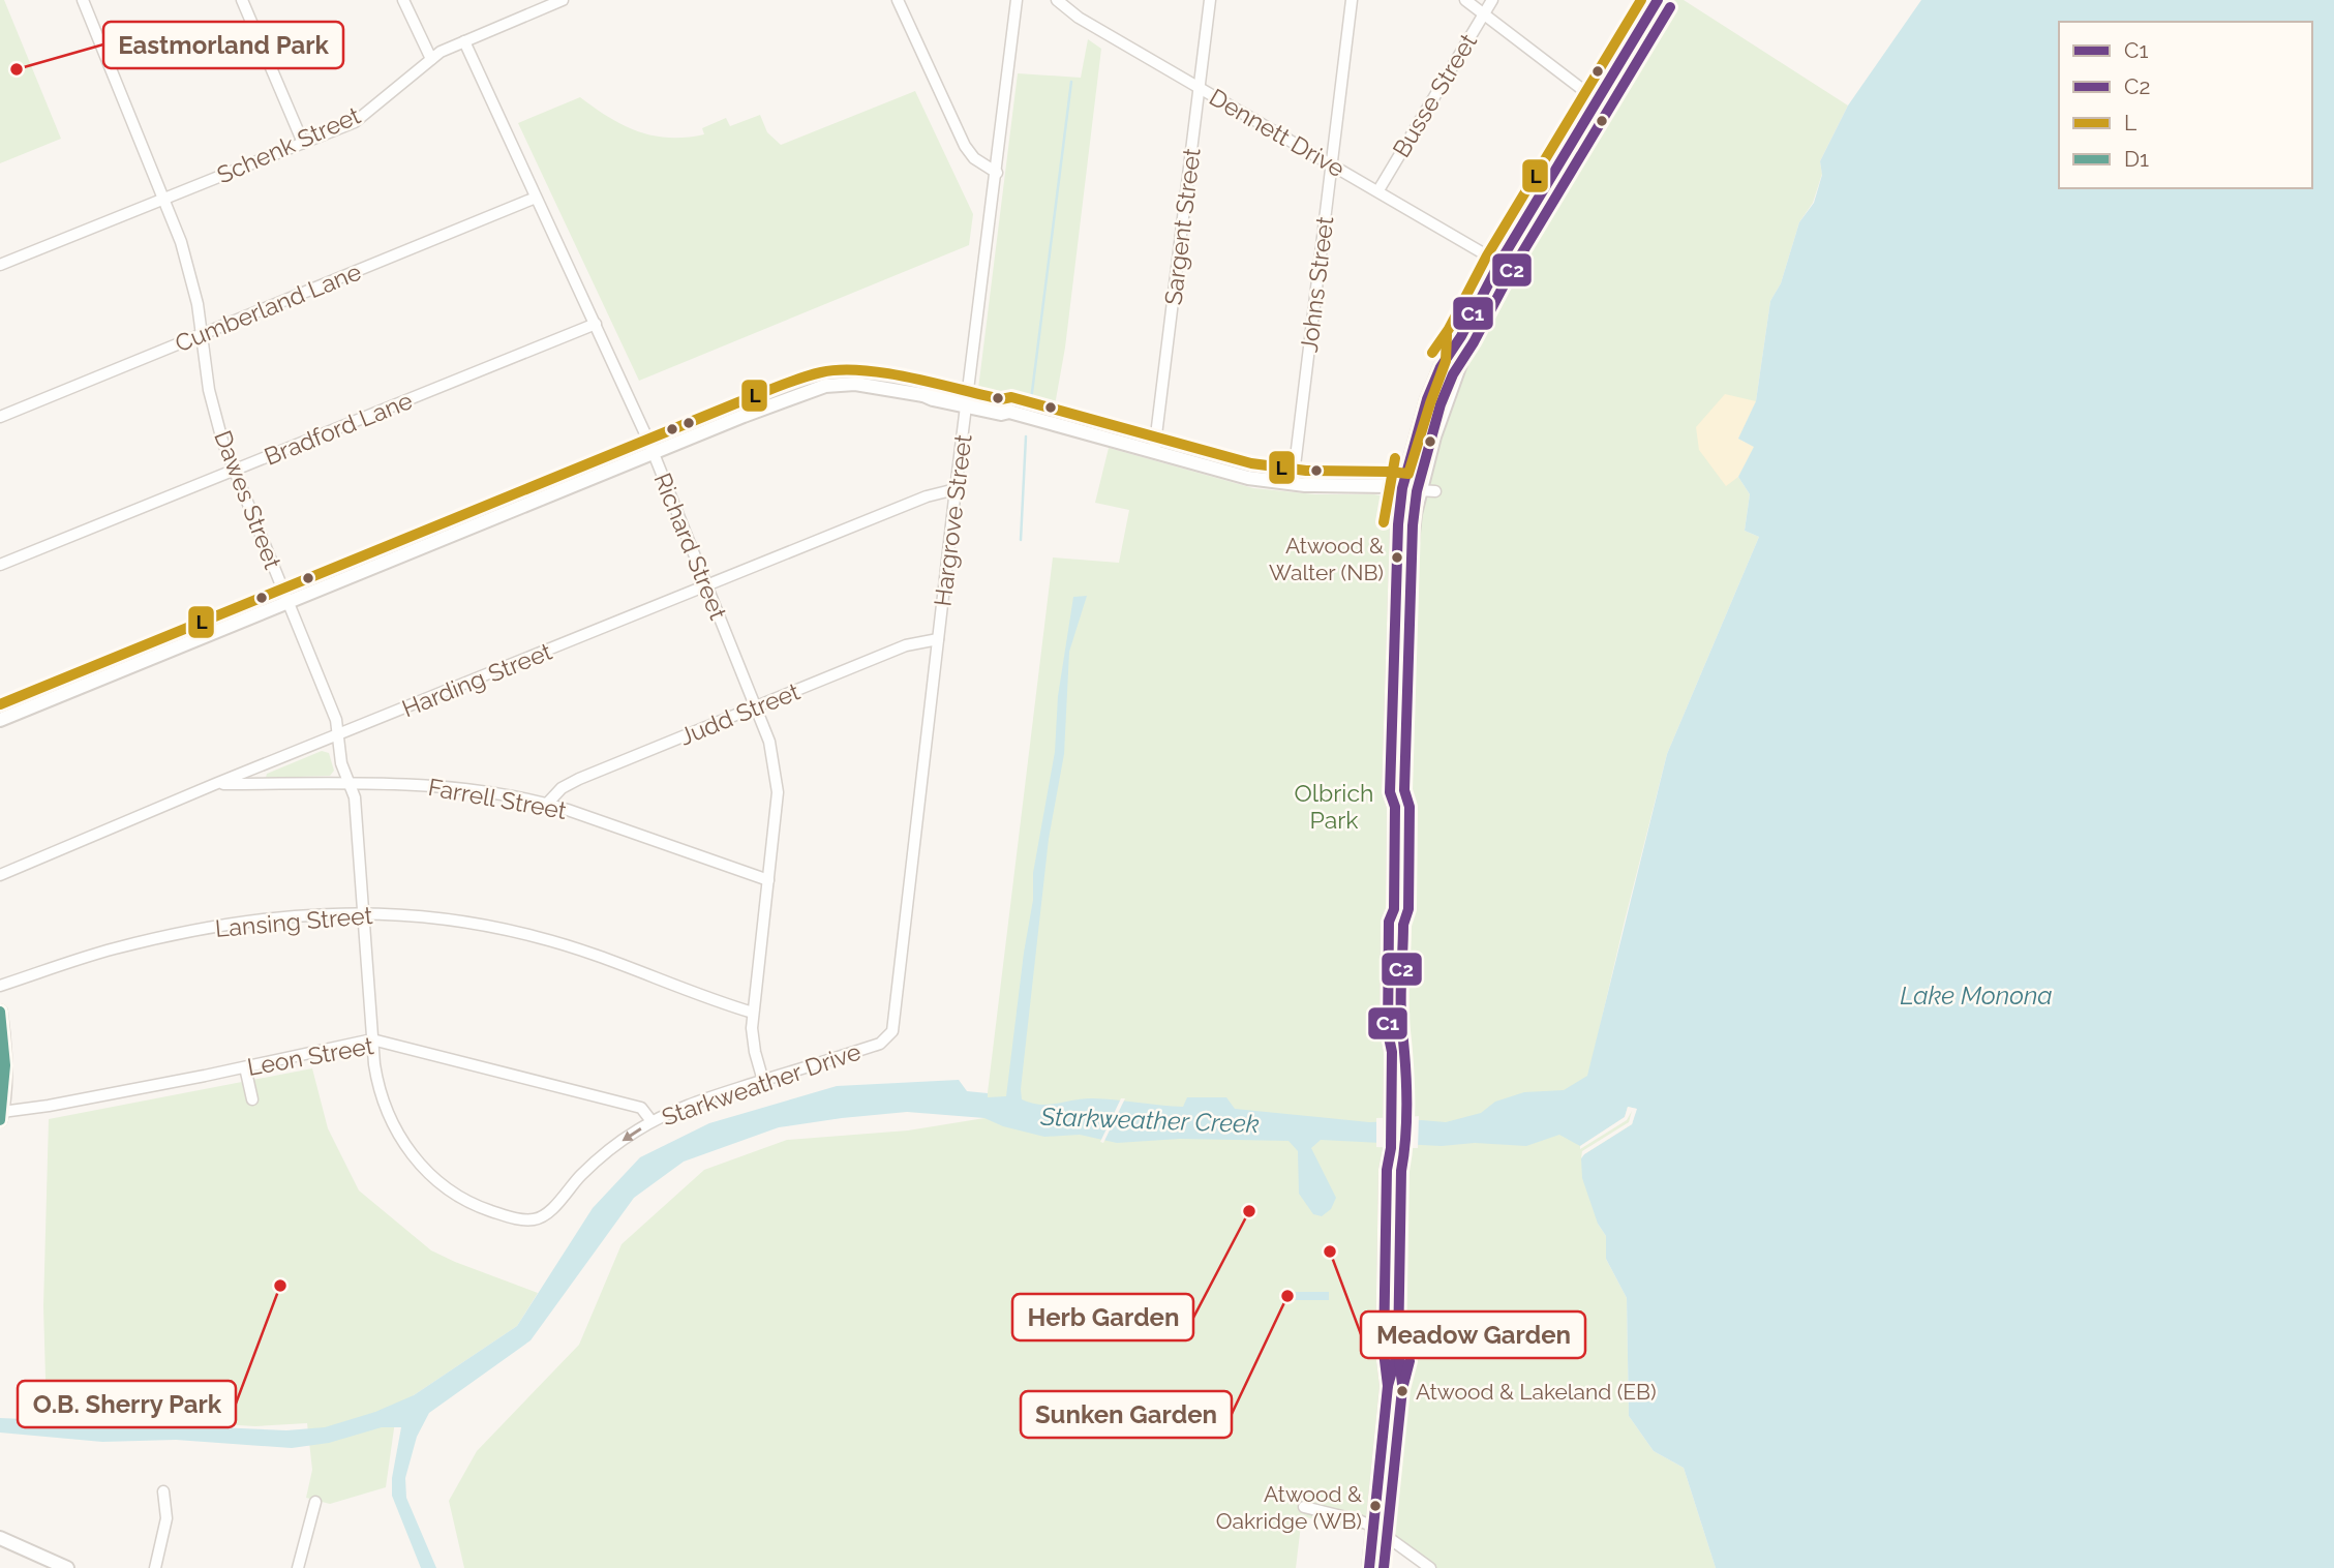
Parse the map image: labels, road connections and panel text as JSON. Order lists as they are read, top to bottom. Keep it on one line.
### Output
{"streets":{"street":["Busse Street","Dennett Drive","Schenk Street","Sargent Street","Johns Street","Cumberland Lane","Bradford Lane","Dawes Street","Hargrove Street","Richard Street","Harding Street","Judd Street","Farrell Street","Lansing Street","Leon Street","Starkweather Drive"]},"crossings":[["Busse Street","Dennett Drive"],["Dennett Drive","Sargent Street"],["Dennett Drive","Johns Street"],["Schenk Street","Dawes Street"],["Schenk Street","Richard Street"],["Cumberland Lane","Dawes Street"],["Cumberland Lane","Richard Street"],["Bradford Lane","Dawes Street"],["Bradford Lane","Richard Street"],["Dawes Street","Harding Street"],["Dawes Street","Farrell Street"],["Dawes Street","Lansing Street"],["Dawes Street","Leon Street"],["Dawes Street","Starkweather Drive"],["Hargrove Street","Harding Street"],["Hargrove Street","Judd Street"],["Hargrove Street","Starkweather Drive"],["Richard Street","Harding Street"],["Richard Street","Judd Street"],["Richard Street","Farrell Street"],["Richard Street","Lansing Street"],["Richard Street","Starkweather Drive"],["Harding Street","Farrell Street"],["Judd Street","Farrell Street"],["Leon Street","Starkweather Drive"]],"one_way":["Starkweather Drive"],"water":["Lake Monona","Starkweather Creek"],"parks":["Olbrich Park"],"places":["Eastmorland Park","Atwood & Walter (NB)","Herb Garden","Meadow Garden","O.B. Sherry Park","Sunken Garden","Atwood & Lakeland (EB)","Atwood & Oakridge (WB)"],"lines":["transit line C1","transit line L","transit line C2","transit line D1"],"legend":["C1","C2","L","D1"]}
